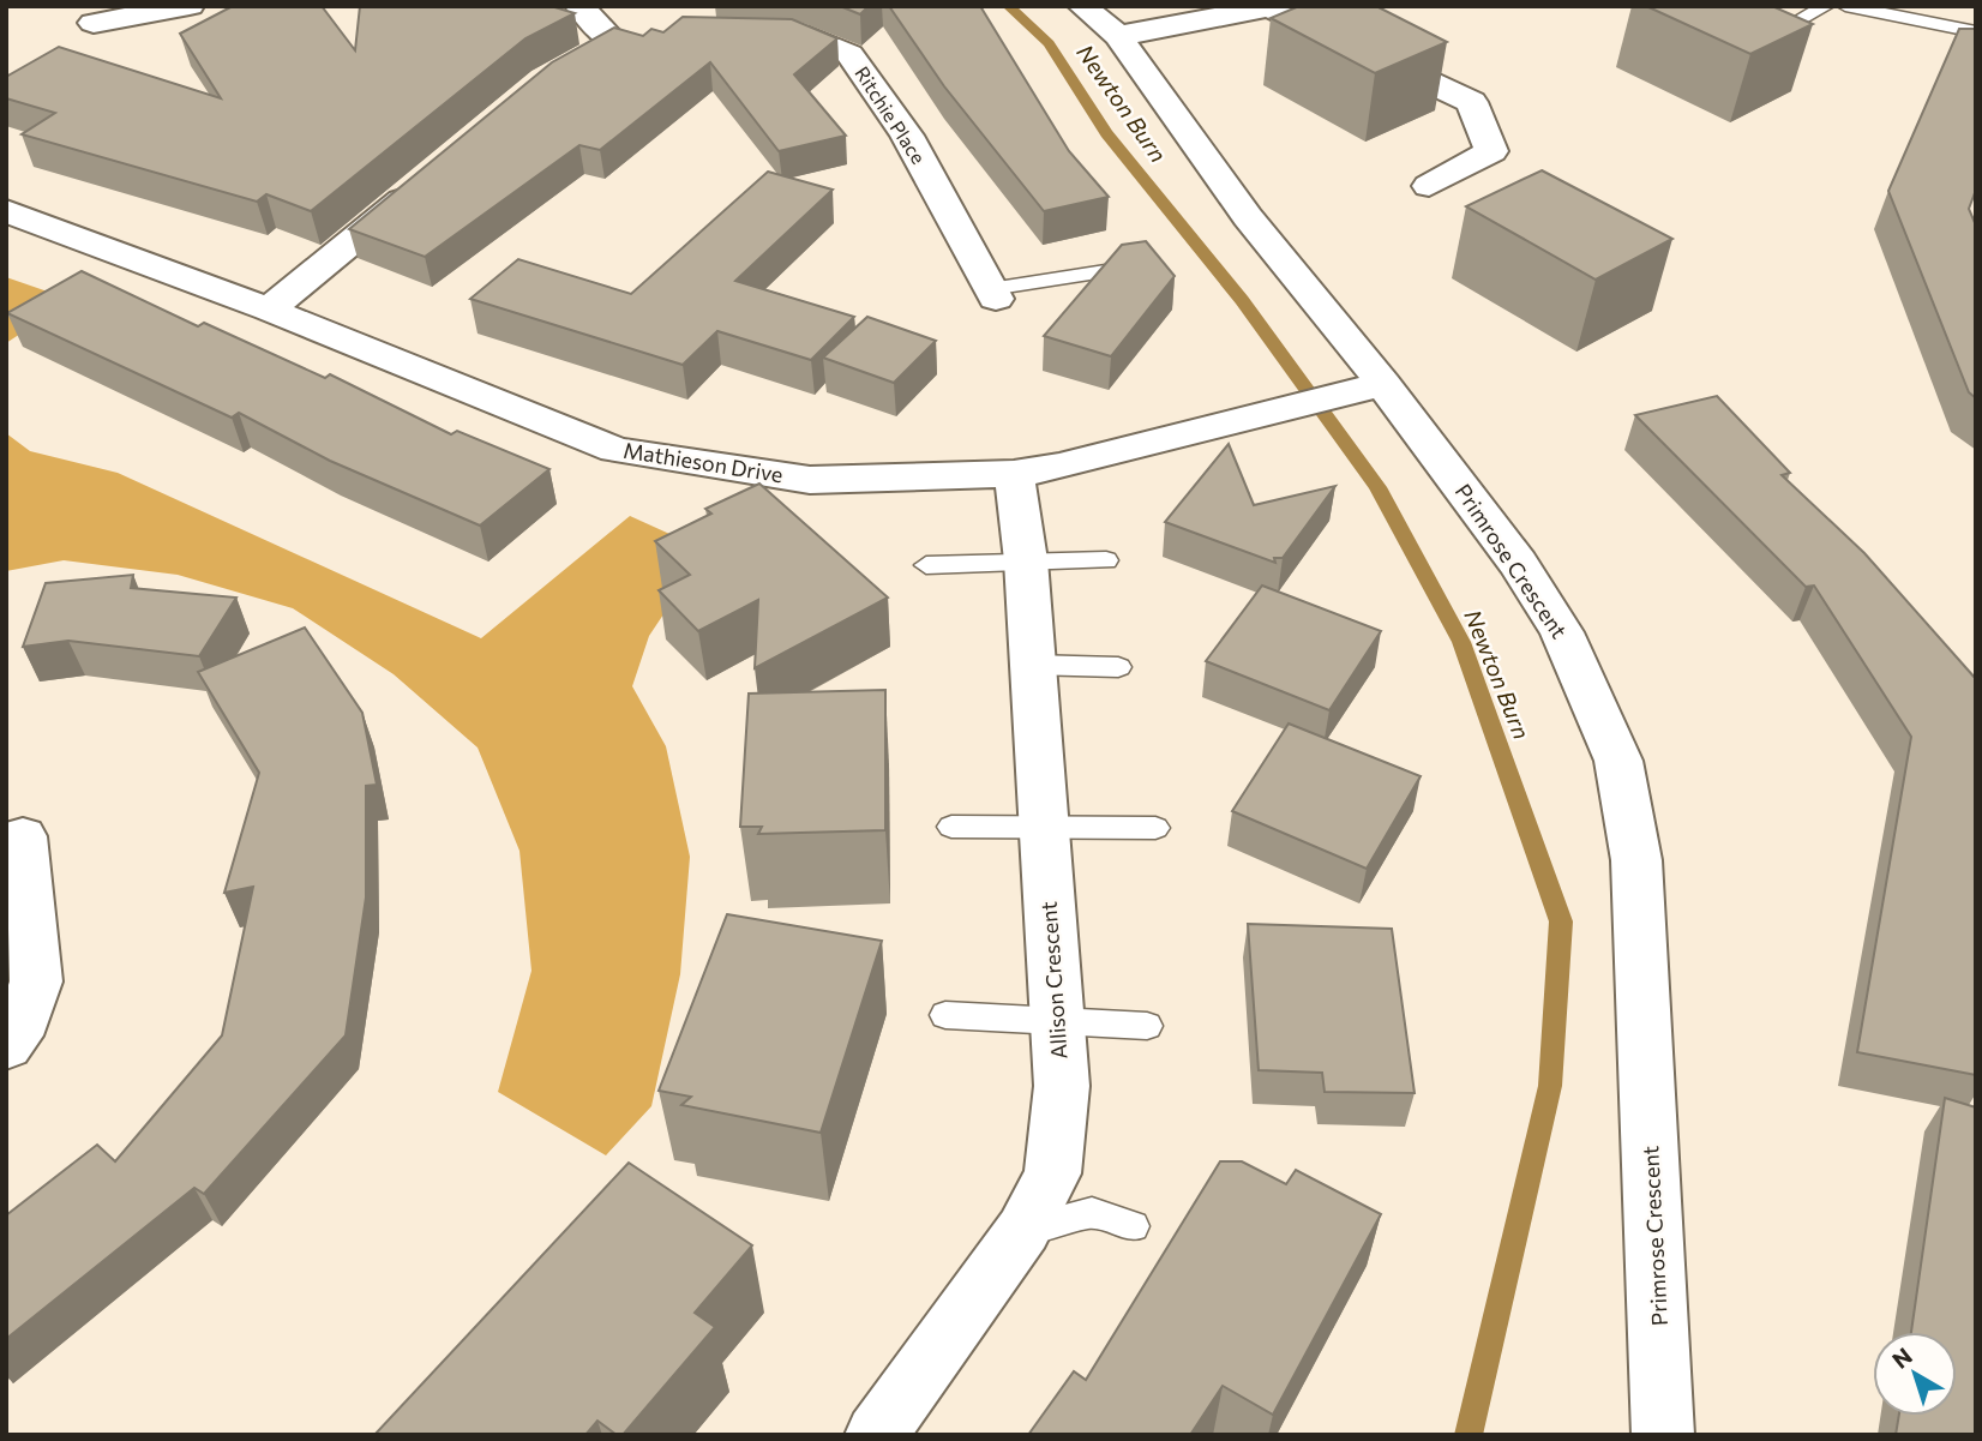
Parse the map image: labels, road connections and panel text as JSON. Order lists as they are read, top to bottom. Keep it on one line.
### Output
{"streets":{"street":["Ritchie Place","Mathieson Drive","Primrose Crescent","Allison Crescent"]},"crossings":[["Mathieson Drive","Primrose Crescent"],["Mathieson Drive","Allison Crescent"]],"water":["Newton Burn"],"north":"top left"}
